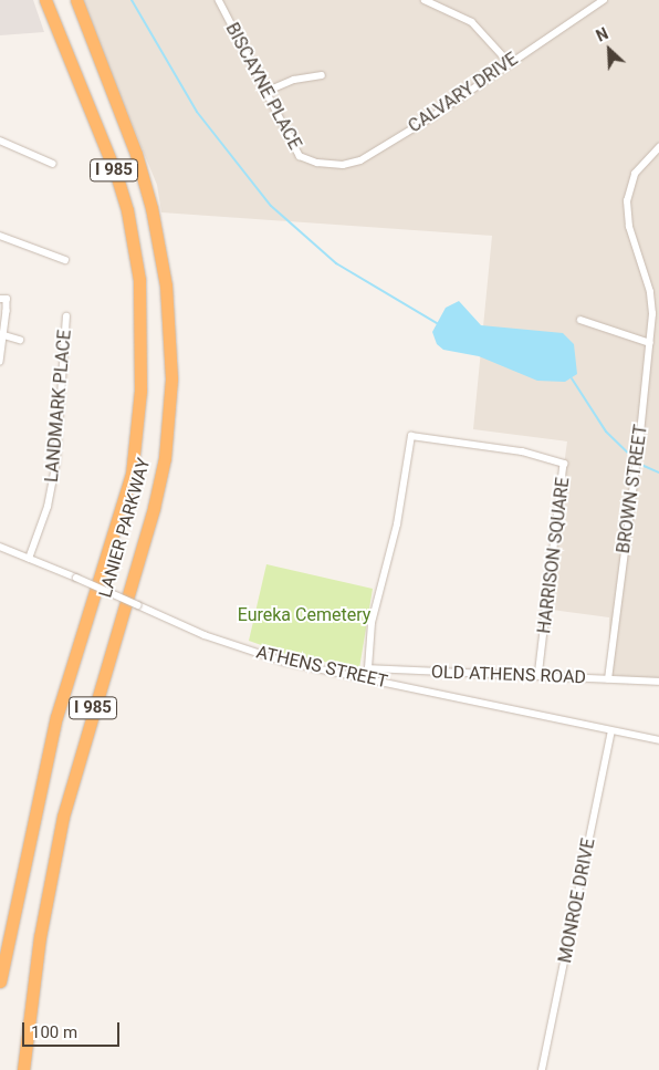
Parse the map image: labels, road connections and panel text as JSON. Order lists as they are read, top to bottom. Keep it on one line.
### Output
{"streets":{"highway":["I 985","LANIER PARKWAY"],"street":["BISCAYNE PLACE","CALVARY DRIVE","LANDMARK PLACE","BROWN STREET","HARRISON SQUARE","ATHENS STREET","OLD ATHENS ROAD","MONROE DRIVE"]},"crossings":[["BISCAYNE PLACE","CALVARY DRIVE"],["LANDMARK PLACE","ATHENS STREET"],["BROWN STREET","OLD ATHENS ROAD"],["HARRISON SQUARE","OLD ATHENS ROAD"],["ATHENS STREET","MONROE DRIVE"]],"parks":["Eureka Cemetery"],"scale_bar":"100 m","north":"top left"}
